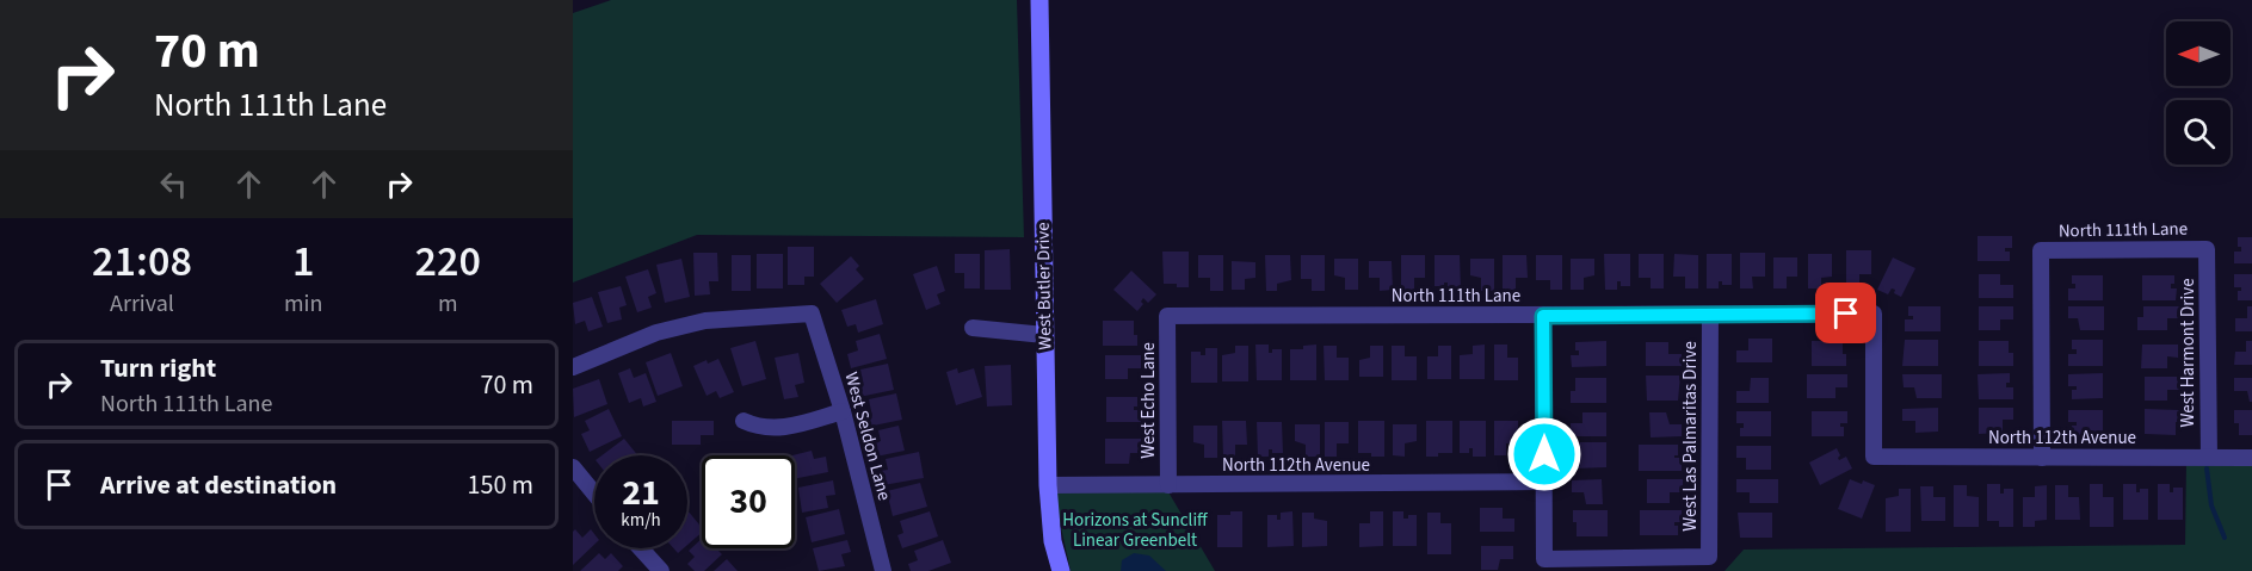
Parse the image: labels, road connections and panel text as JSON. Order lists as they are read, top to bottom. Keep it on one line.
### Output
{"streets":{"street":["North 111th Lane","West Butler Drive","West Harmont Drive","West Echo Lane","West Seldon Lane","West Las Palmaritas Drive","North 112th Avenue"]},"crossings":[["North 111th Lane","West Harmont Drive"],["North 111th Lane","West Echo Lane"],["North 111th Lane","West Las Palmaritas Drive"],["North 111th Lane","North 112th Avenue"],["West Butler Drive","North 112th Avenue"],["West Harmont Drive","North 112th Avenue"],["West Echo Lane","North 112th Avenue"],["West Las Palmaritas Drive","North 112th Avenue"]],"parks":["Horizons at Suncliff Linear Greenbelt"],"north":"left","page":{"turn":["70 m","North 111th Lane"],"eta":["21:08","Arrival","1","min","220","m"],"list":[{"name":"Turn right","note":"North 111th Lane","value":"70 m"},{"name":"Arrive at destination","value":"150 m"}],"speed":"21 km/h","limit":"30"}}
